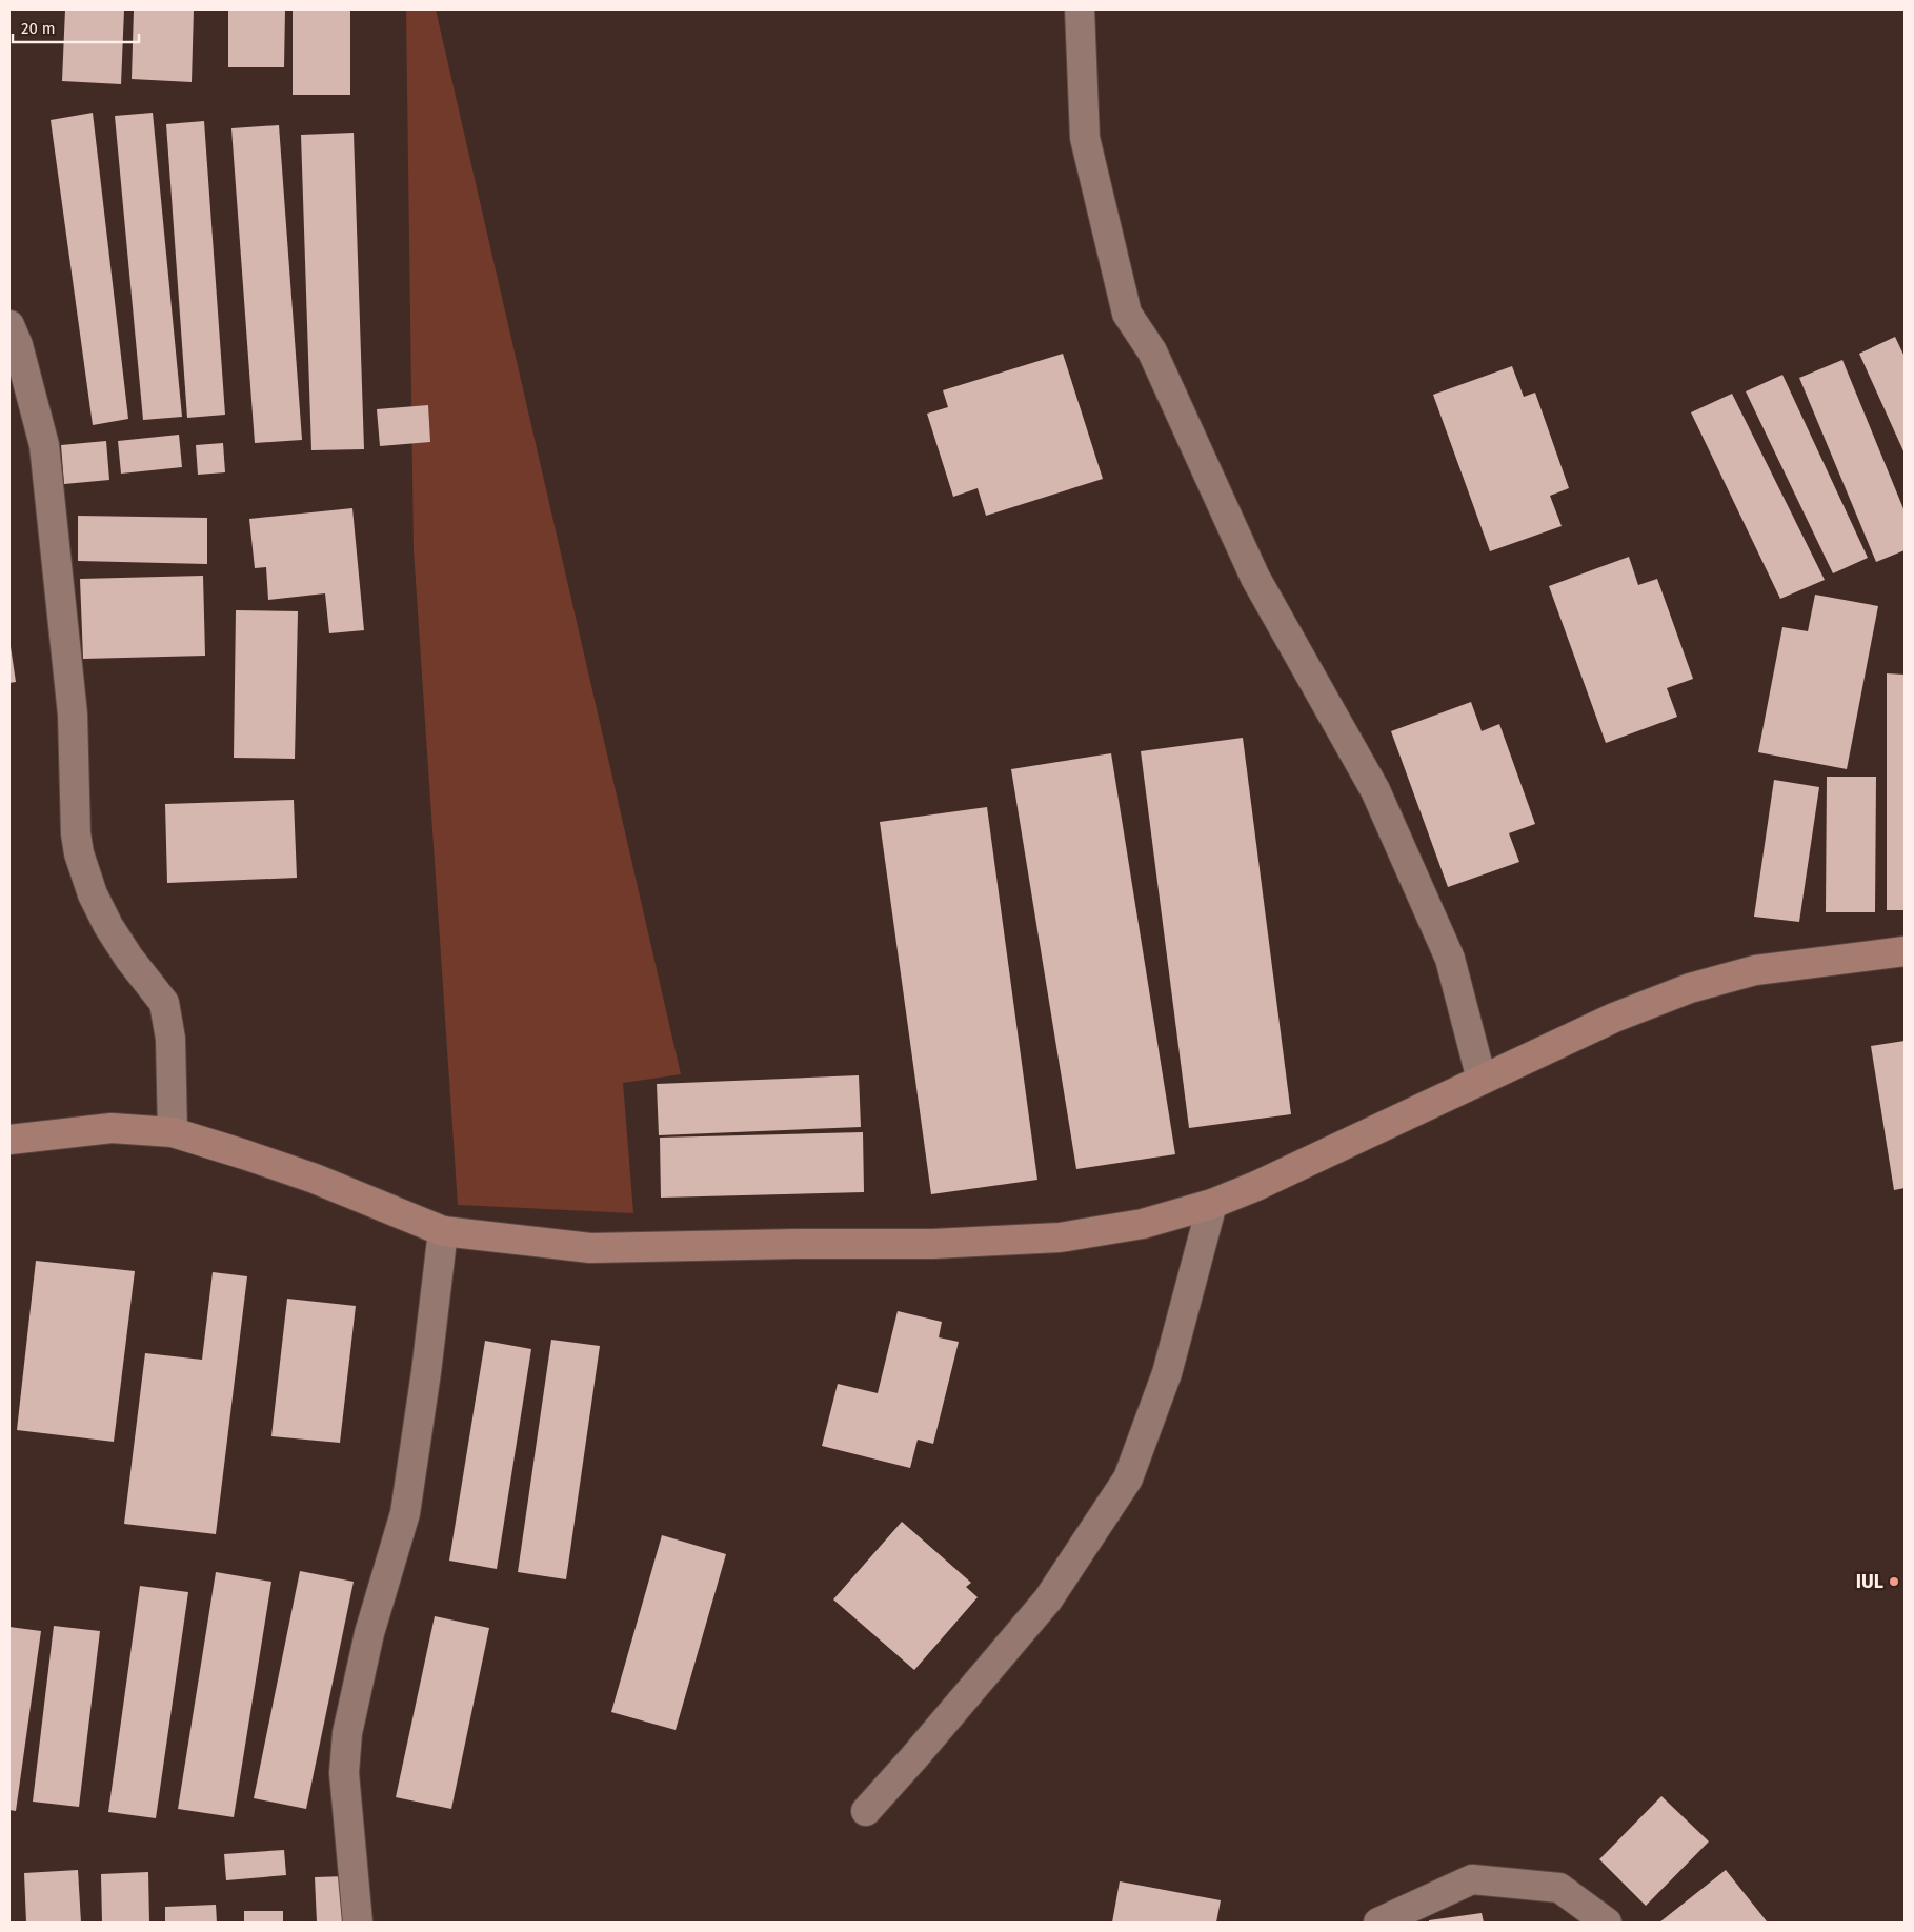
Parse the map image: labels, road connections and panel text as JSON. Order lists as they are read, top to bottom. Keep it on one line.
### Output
{"places":["IUL"],"scale_bar":"20 m"}
